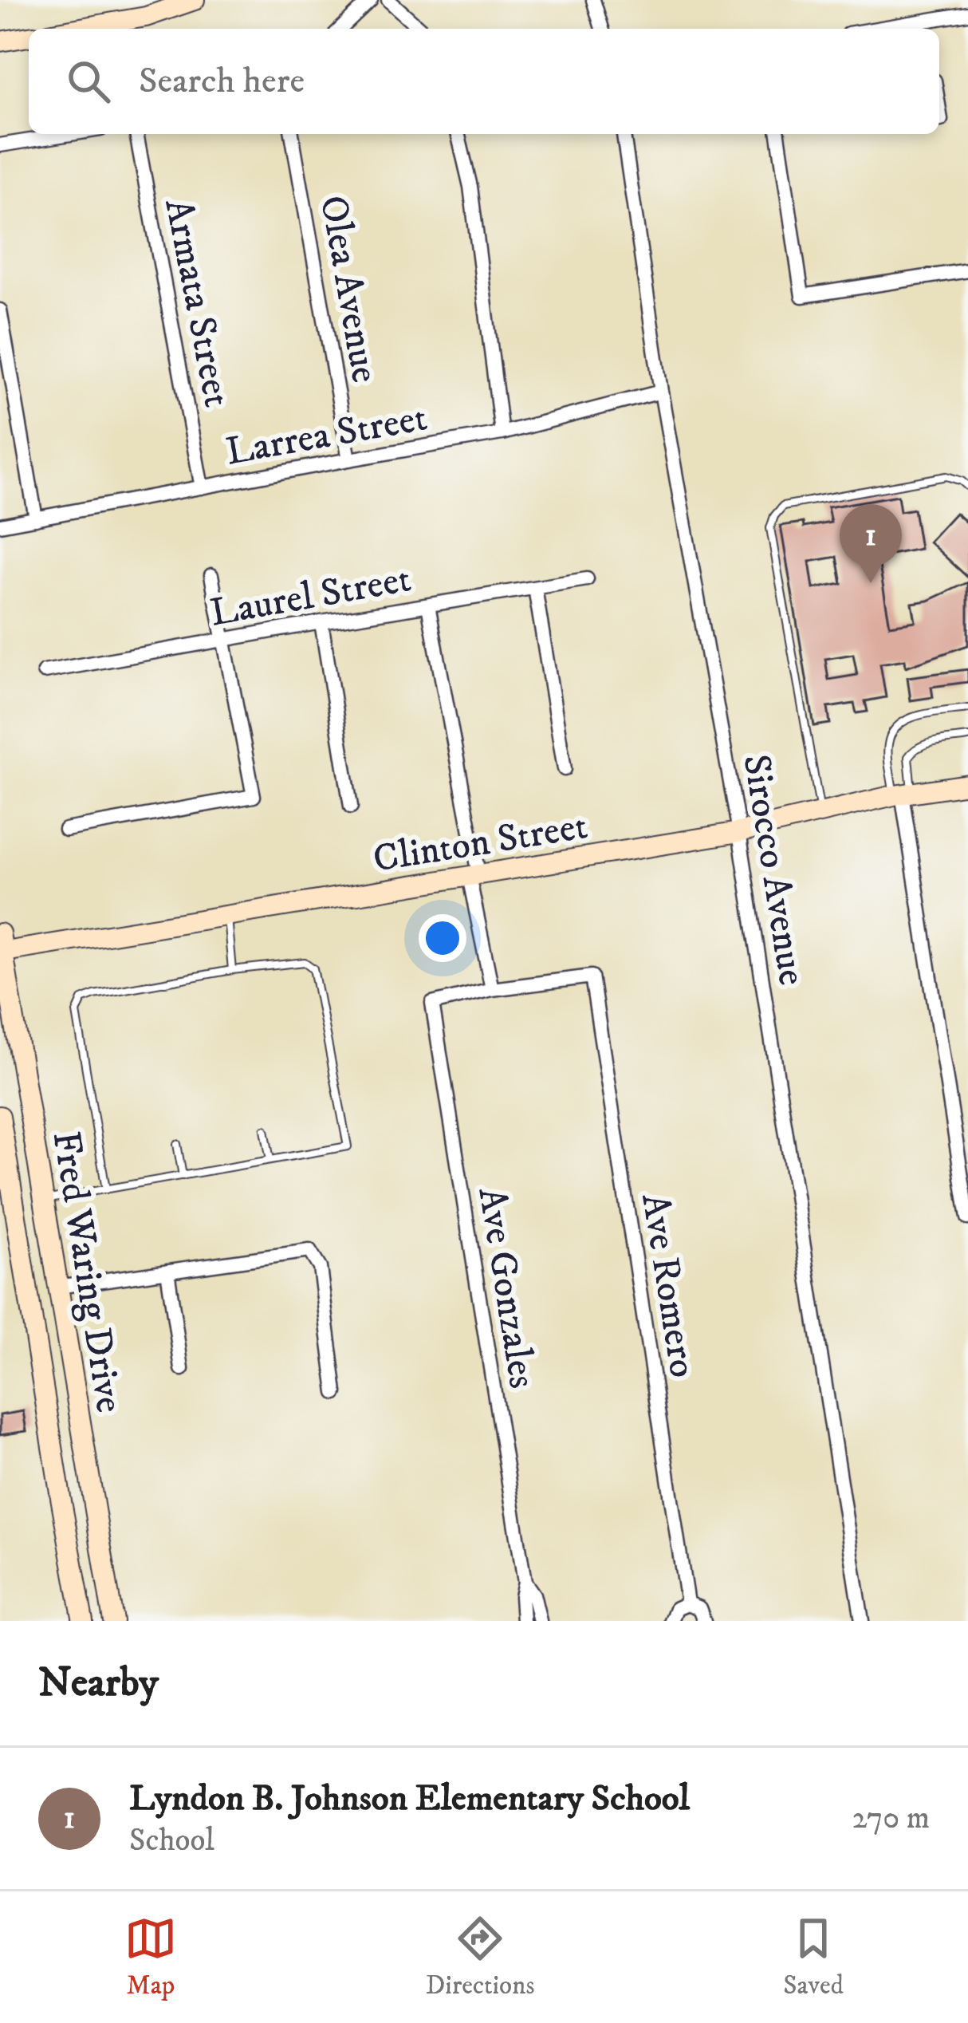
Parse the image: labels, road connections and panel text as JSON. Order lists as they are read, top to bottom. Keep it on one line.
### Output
{"streets":{"main road":["Clinton Street","Fred Waring Drive"],"street":["Olea Avenue","Armata Street","Larrea Street","Laurel Street","Sirocco Avenue","Ave Romero","Ave Gonzales"]},"crossings":[["Olea Avenue","Larrea Street"],["Armata Street","Larrea Street"],["Larrea Street","Sirocco Avenue"],["Clinton Street","Sirocco Avenue"],["Clinton Street","Fred Waring Drive"],["Ave Romero","Ave Gonzales"]],"page":{"search":"Search here","pins":"1","heading":"Nearby","list":[{"mark":"1","name":"Lyndon B. Johnson Elementary School","note":"School","value":"270 m"}],"nav":["Map","Directions","Saved"]}}
